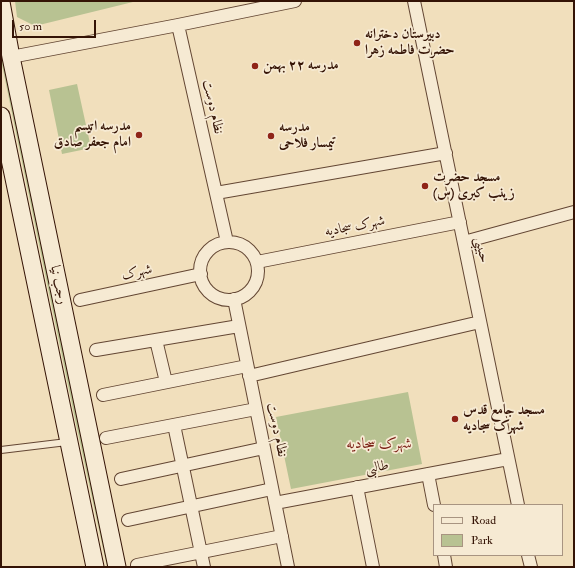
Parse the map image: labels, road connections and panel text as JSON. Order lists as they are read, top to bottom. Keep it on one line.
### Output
{"streets":{"main road":["رجب نیا"],"street":["نظام دوست","شهرک سجادیه","حبیبی","شهرک","طالبی"]},"crossings":[["نظام دوست","شهرک سجادیه"],["نظام دوست","شهرک"],["نظام دوست","طالبی"],["شهرک سجادیه","حبیبی"],["شهرک سجادیه","شهرک"],["حبیبی","طالبی"]],"districts":["شهرک سجادیه"],"places":["دبیرستان دخترانه حضرت فاطمه زهرا","مدرسه ۲۲ بهمن","مدرسه اتیسم امام جعفر صادق","مدرسه تیمسار فلاحی","مسجد حضرت زینب کبری (س)","مسجد جامع قدس شهرک سجادیه"],"legend":["Road","Park"],"scale_bar":"50 m"}
